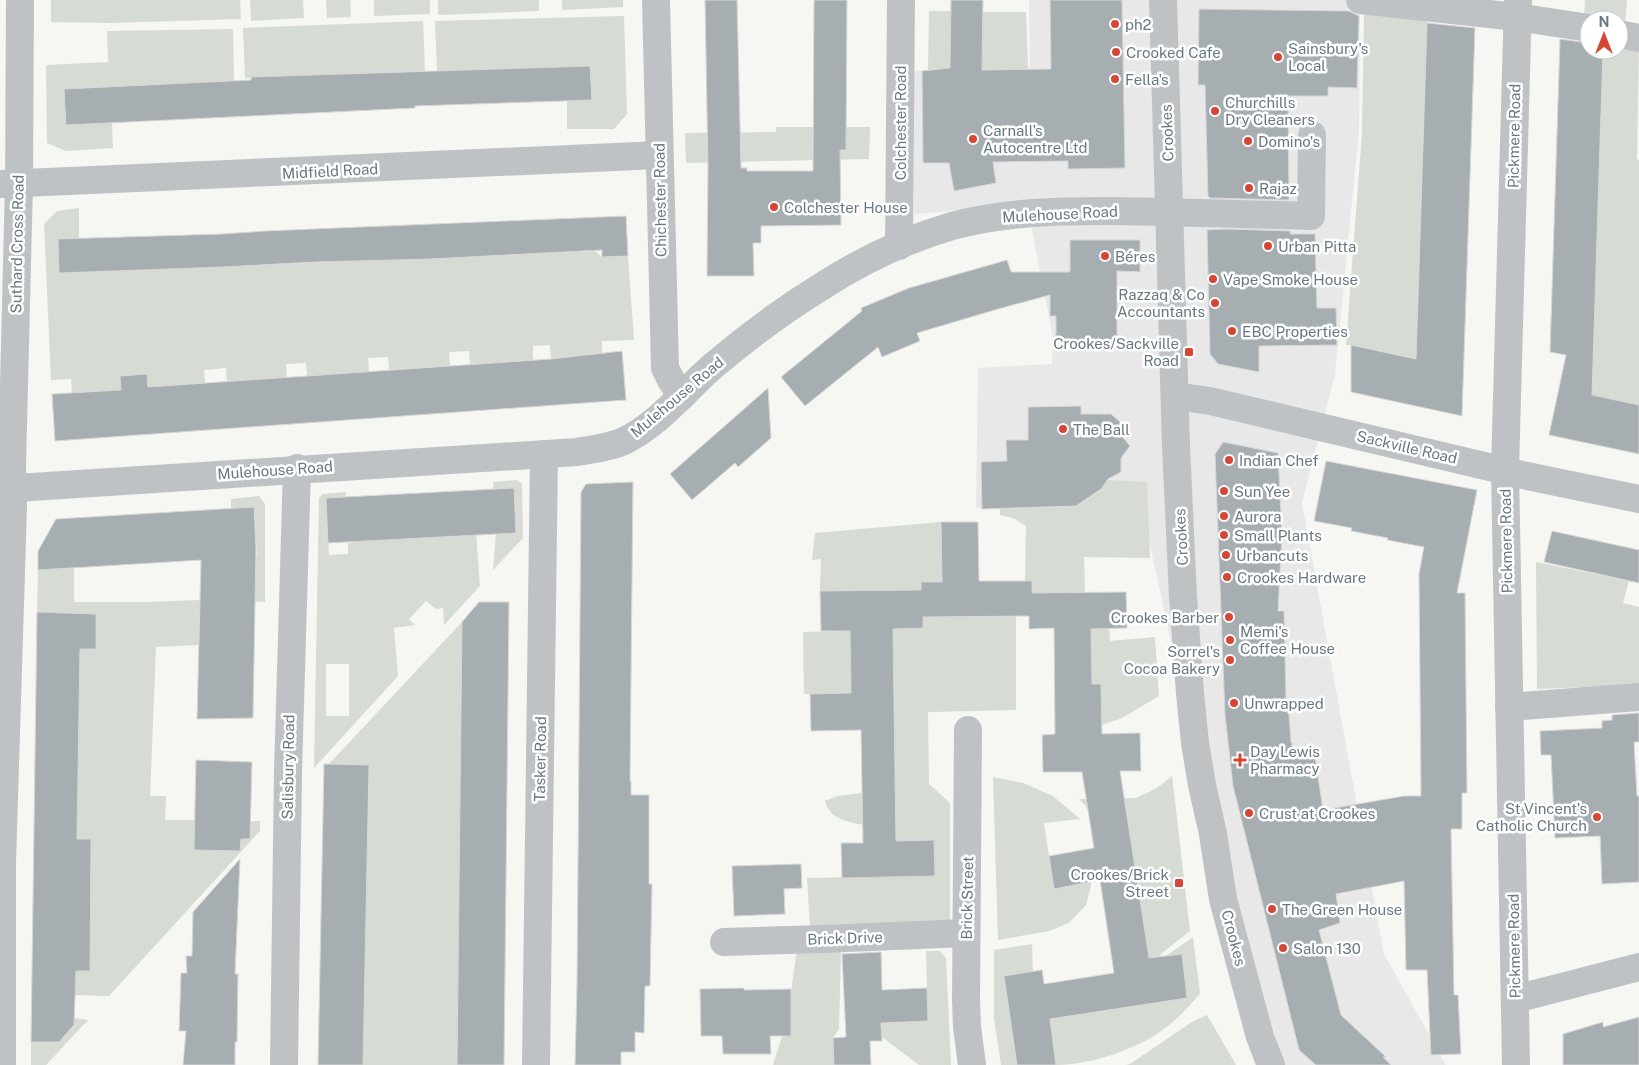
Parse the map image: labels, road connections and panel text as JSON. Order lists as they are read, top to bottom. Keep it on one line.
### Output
{"streets":{"street":["Colchester Road","Crookes","Pickmere Road","Midfield Road","Chichester Road","Mulehouse Road","Suthard Cross Road","Sackville Road","Tasker Road","Salisbury Road","Brick Street","Brick Drive"]},"crossings":[["Colchester Road","Mulehouse Road"],["Crookes","Mulehouse Road"],["Crookes","Sackville Road"],["Pickmere Road","Sackville Road"],["Midfield Road","Chichester Road"],["Midfield Road","Suthard Cross Road"],["Chichester Road","Mulehouse Road"],["Mulehouse Road","Suthard Cross Road"],["Mulehouse Road","Tasker Road"],["Mulehouse Road","Salisbury Road"],["Brick Street","Brick Drive"]],"places":{"other":["ph2","Crooked Cafe","Sainsbury's Local","Fella's","Churchills Dry Cleaners","Carnall's Autocentre Ltd","Domino's","Rajaz","Colchester House","Urban Pitta","Béres","Vape Smoke House","Razzaq & Co Accountants","EBC Properties","The Ball","Indian Chef","Sun Yee","Aurora","Small Plants","Urbancuts","Crookes Hardware","Crookes Barber","Memi's Coffee House","Sorrel's Cocoa Bakery","Unwrapped","Crust at Crookes","St Vincent's Catholic Church","The Green House","Salon 130"],"transit":["Crookes/Sackville Road","Crookes/Brick Street"],"health":["Day Lewis Pharmacy"]},"north":"top"}
